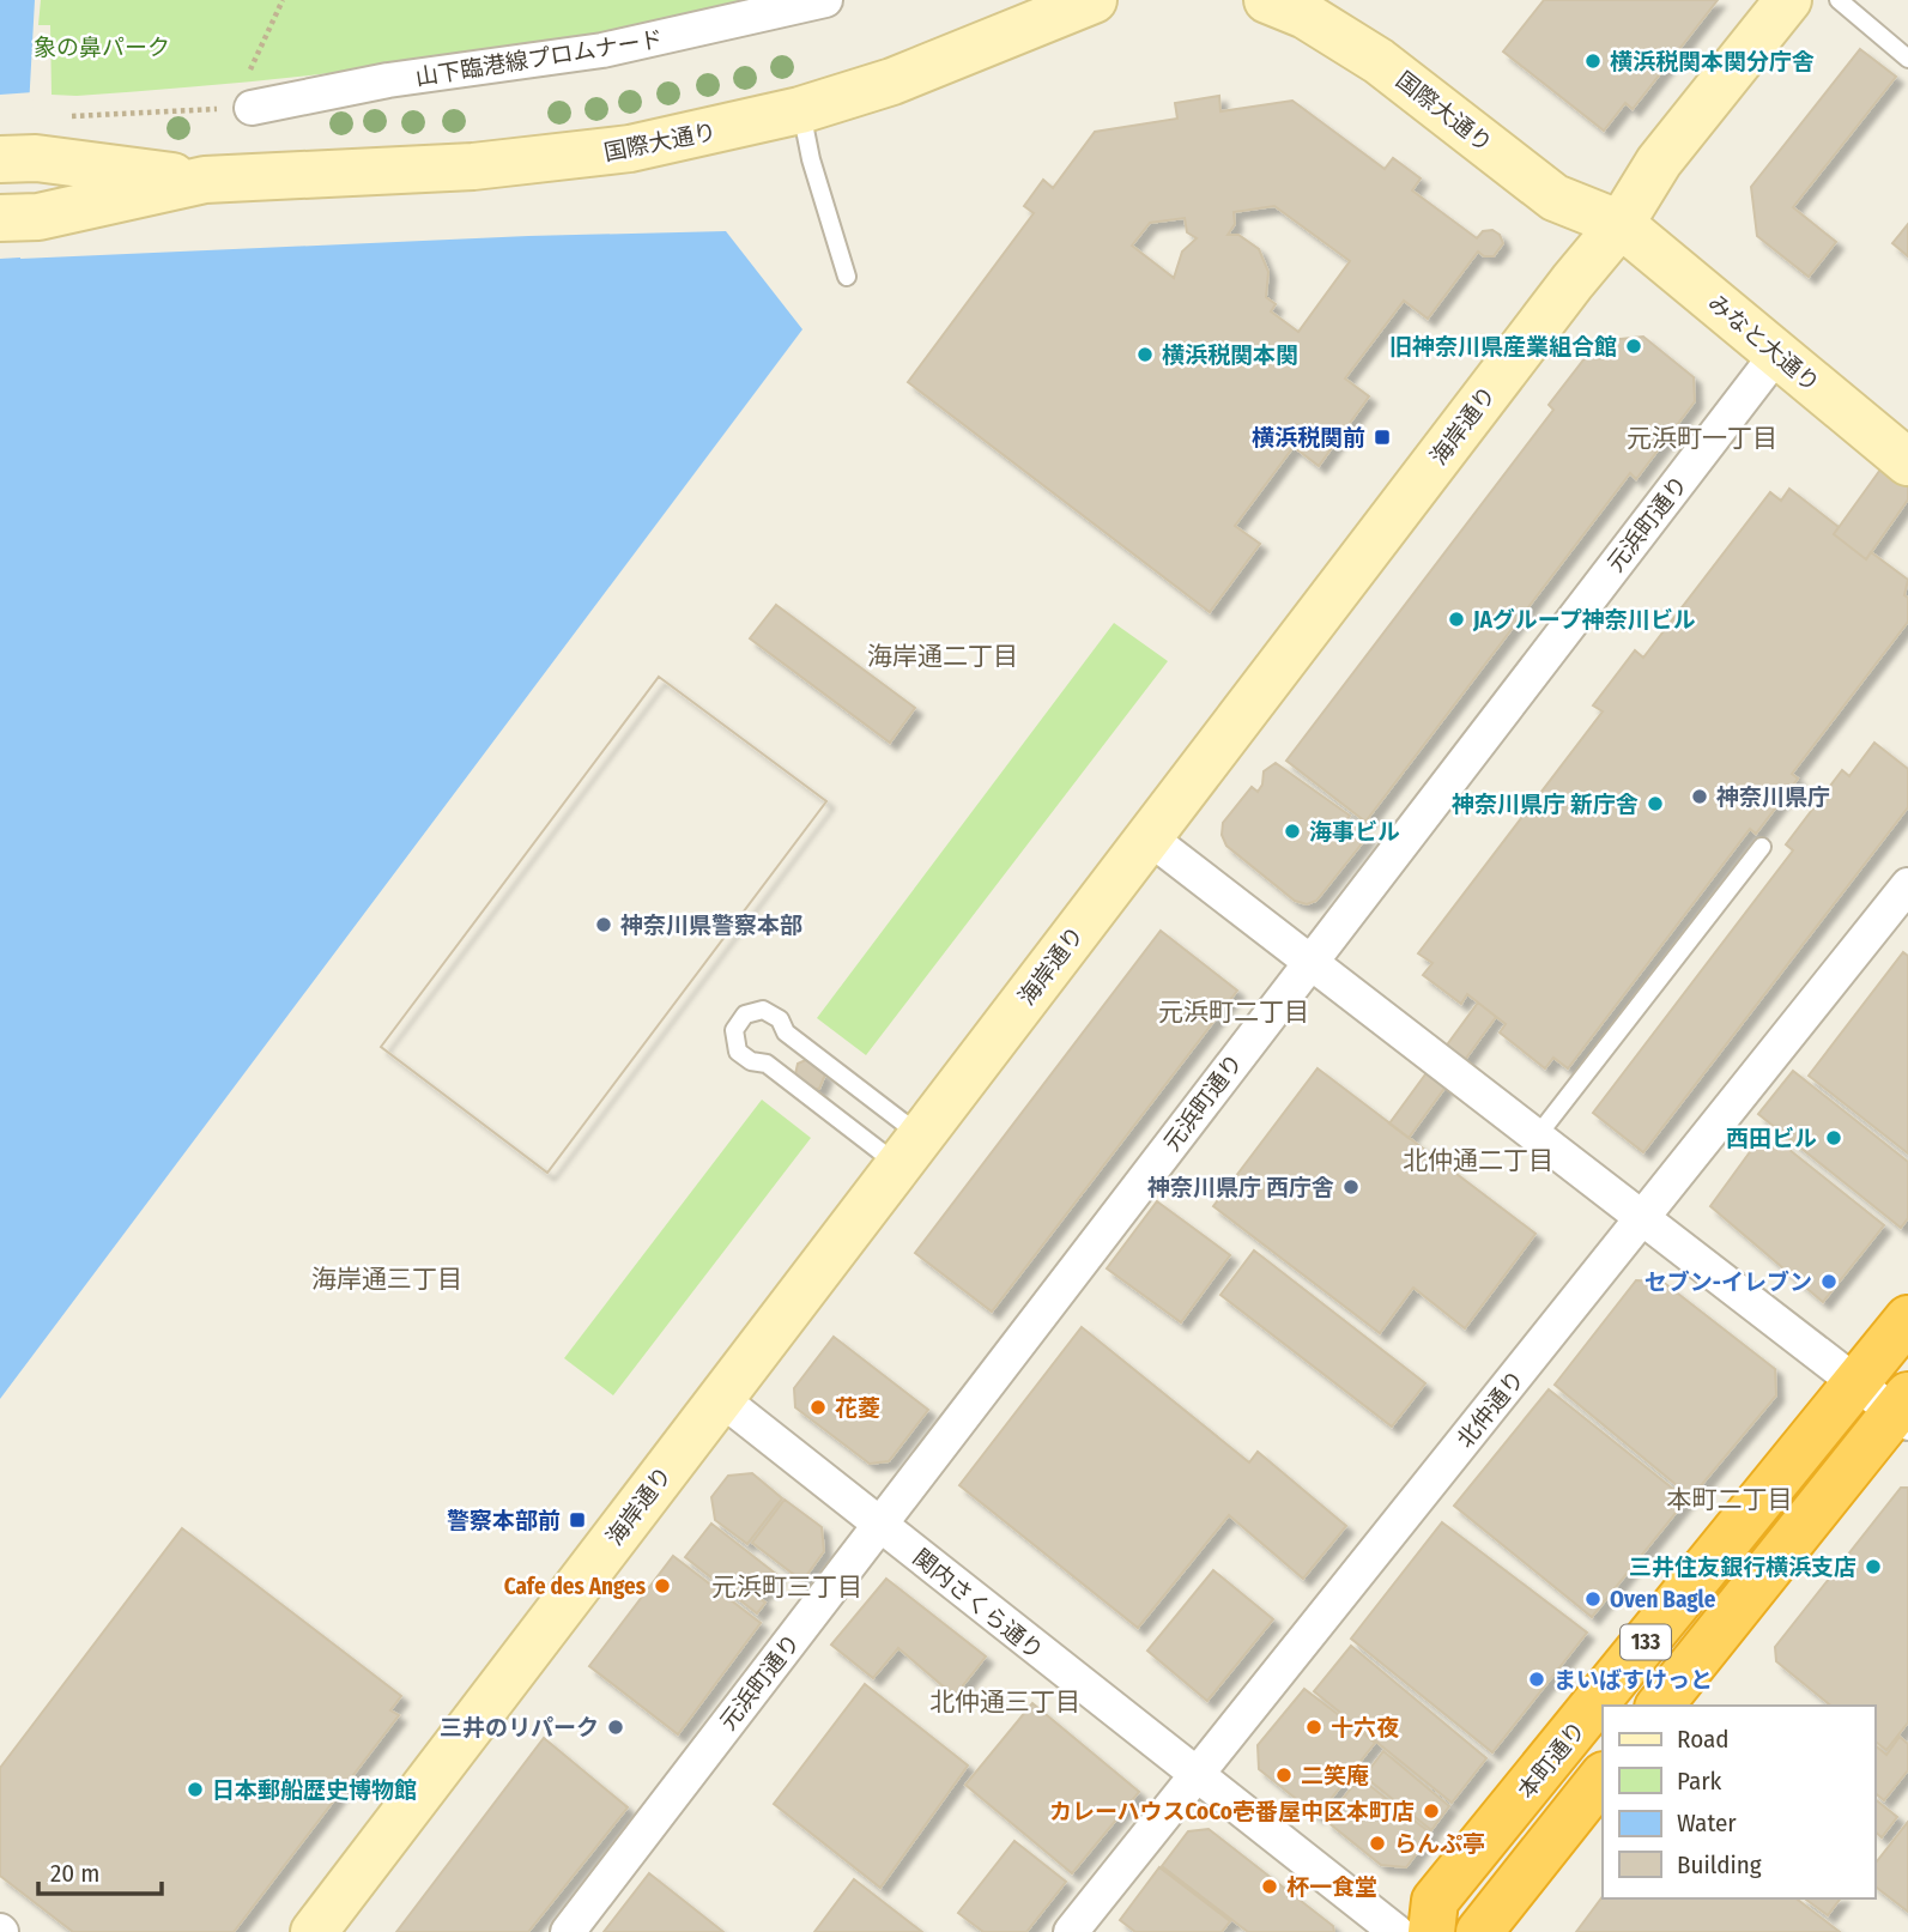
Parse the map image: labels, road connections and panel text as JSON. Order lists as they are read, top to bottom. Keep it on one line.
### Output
{"streets":{"highway":["133","本町通り"],"street":["山下臨港線プロムナード","国際大通り","みなと大通り","海岸通り","元浜町通り","北仲通り","関内さくら通り"]},"crossings":[["国際大通り","みなと大通り"],["国際大通り","海岸通り"],["みなと大通り","海岸通り"],["みなと大通り","元浜町通り"],["海岸通り","関内さくら通り"],["元浜町通り","関内さくら通り"],["北仲通り","関内さくら通り"]],"districts":["元浜町一丁目","海岸通二丁目","元浜町二丁目","北仲通二丁目","海岸通三丁目","本町二丁目","元浜町三丁目","北仲通三丁目"],"parks":["象の鼻パーク"],"places":{"other":["横浜税関本関分庁舎","旧神奈川県産業組合館","横浜税関本関","JAグループ神奈川ビル","神奈川県庁","神奈川県庁 新庁舎","海事ビル","神奈川県警察本部","西田ビル","神奈川県庁 西庁舎","セブン-イレブン","花菱","三井住友銀行横浜支店","Cafe des Anges","Oven Bagle","まいばすけっと","三井のリパーク","十六夜","二笑庵","日本郵船歴史博物館","カレーハウスCoCo壱番屋中区本町店","らんぷ亭","杯一食堂"],"transit":["横浜税関前","警察本部前"]},"legend":["Road","Park","Water","Building"],"scale_bar":"20 m"}
